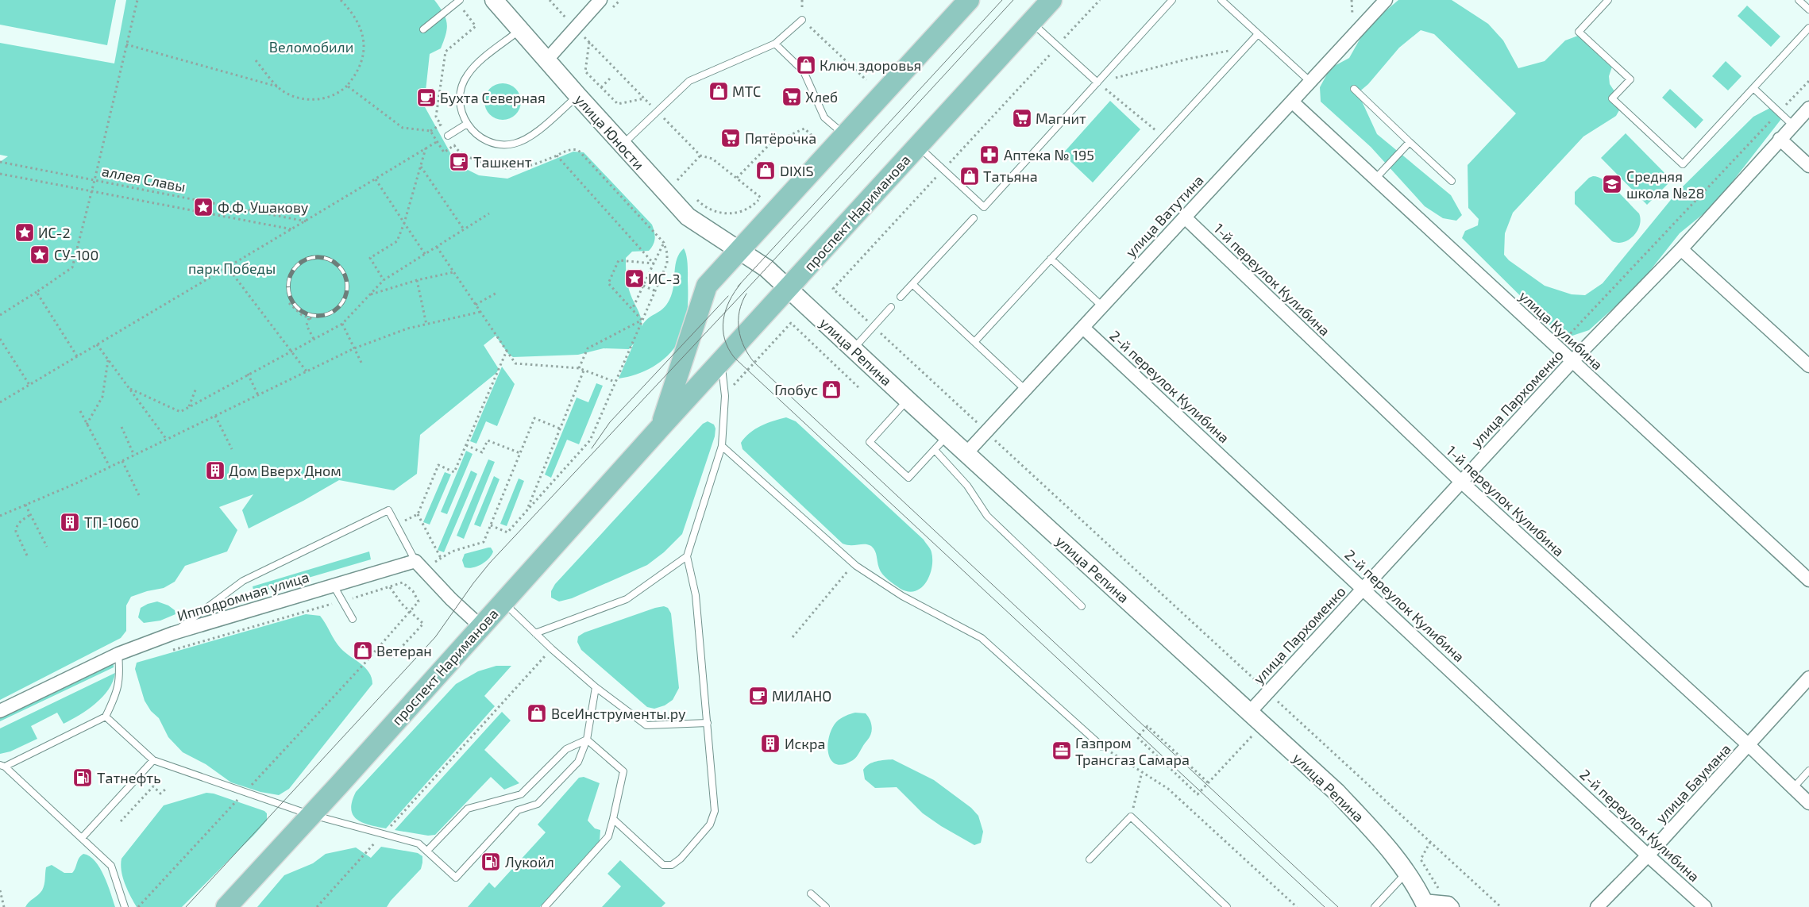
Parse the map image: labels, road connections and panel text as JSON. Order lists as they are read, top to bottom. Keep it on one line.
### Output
{"streets":{"main road":["проспект Нариманова"],"street":["улица Юности","улица Ватутина","1-й переулок Кулибина","улица Кулибина","улица Репина","2-й переулок Кулибина","улица Пархоменко","Ипподромная улица","улица Баумана"],"path":["аллея Славы"]},"crossings":[["улица Юности","проспект Нариманова"],["улица Юности","улица Репина"],["проспект Нариманова","улица Репина"],["улица Ватутина","1-й переулок Кулибина"],["улица Ватутина","улица Кулибина"],["улица Ватутина","улица Репина"],["улица Ватутина","2-й переулок Кулибина"],["1-й переулок Кулибина","улица Пархоменко"],["1-й переулок Кулибина","улица Баумана"],["улица Кулибина","улица Пархоменко"],["улица Репина","улица Пархоменко"],["2-й переулок Кулибина","улица Пархоменко"],["2-й переулок Кулибина","улица Баумана"]],"parks":["Веломобили","парк Победы"],"places":{"shop":["Ключ здоровья","МТС","DIXIS","Татьяна","Глобус","Ветеран","ВсеИнструменты.ру"],"supermarket":["Хлеб","Магнит","Пятёрочка"],"cafe":["Бухта Северная","Ташкент","МИЛАНО"],"pharmacy":["Аптека № 195"],"school or university":["Средняя школа №28"],"place":["Ф.Ф. Ушакову","ИС-2","СУ-100","ИС-3"],"building":["Дом Вверх Дном","ТП-1060","Искра"],"office":["Газпром Трансгаз Самара"],"fuel station":["Татнефть","Лукойл"]}}
